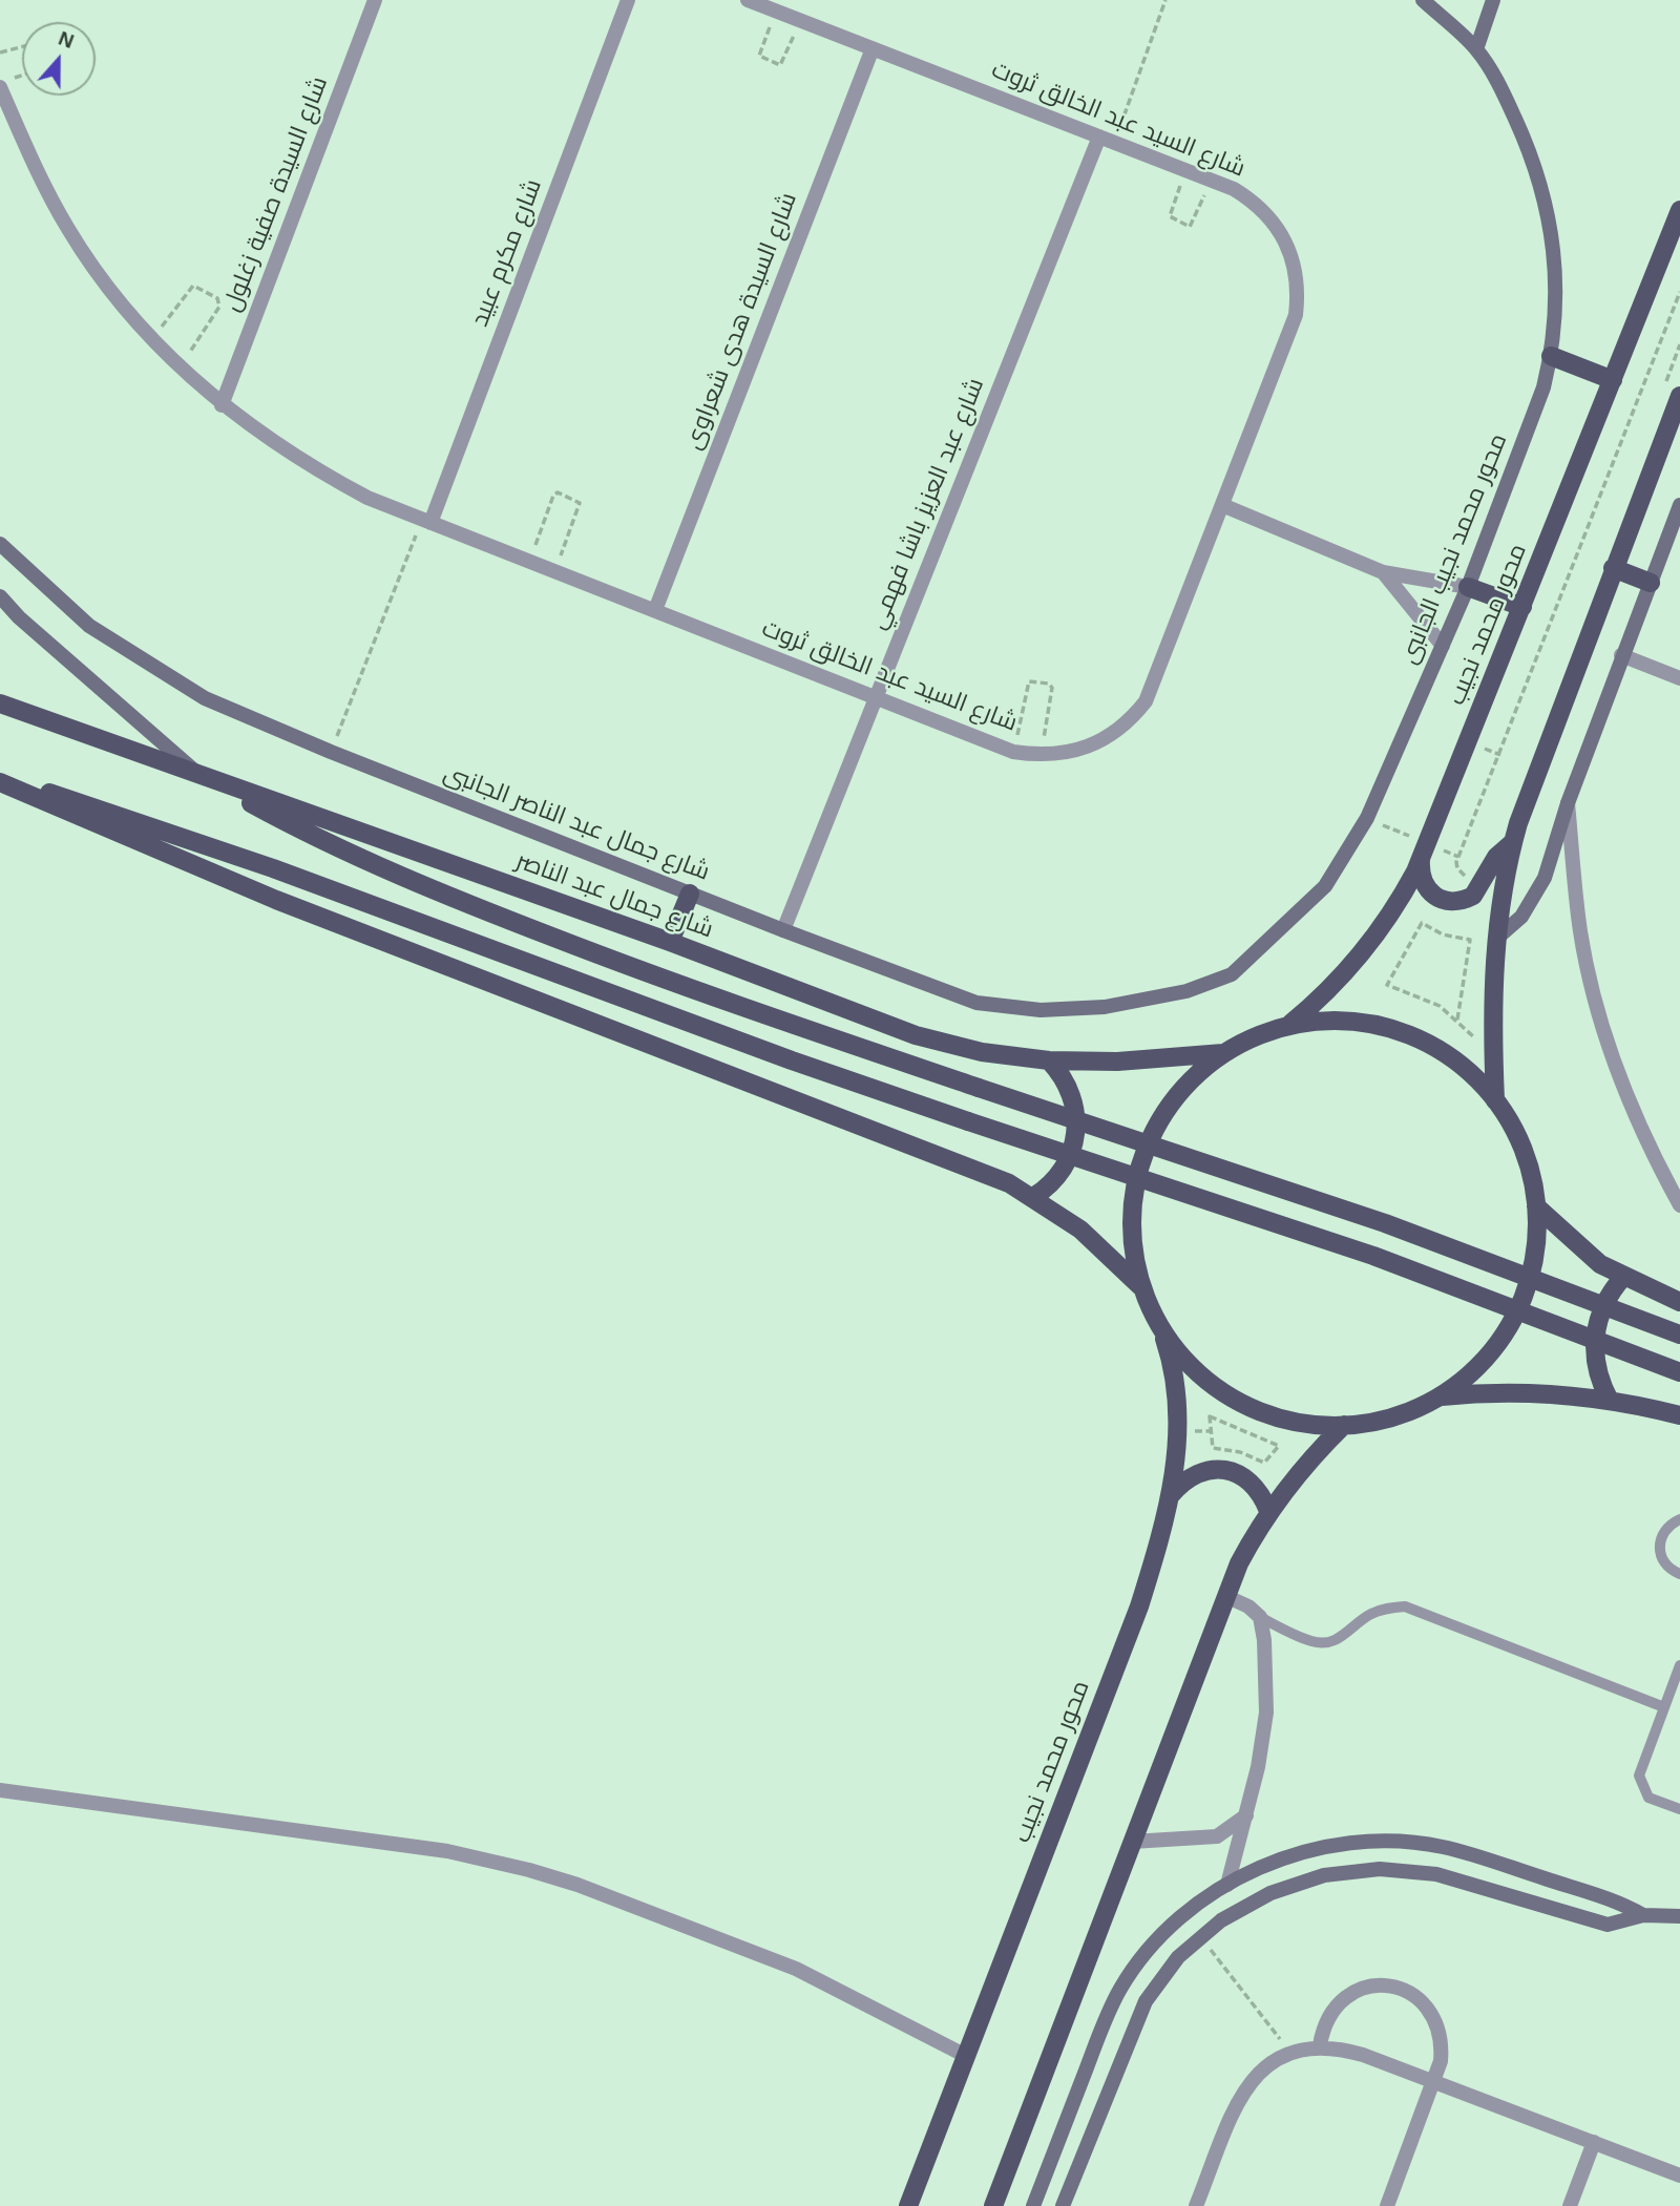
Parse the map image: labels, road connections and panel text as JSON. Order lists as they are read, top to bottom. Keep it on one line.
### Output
{"streets":{"main road":["محور محمد نجيب","شارع جمال عبد الناصر"],"street":["شارع السيد عبد الخالق ثروت","شارع السيدة صفية زغلول","شارع مكرم عبيد","شارع السيدة هدى شعراوى","شارع عبد العزيز باشا فهمي","محور محمد نجيب الجانبى","شارع جمال عبد الناصر الجانبى"]},"crossings":[["شارع السيد عبد الخالق ثروت","شارع السيدة صفية زغلول"],["شارع السيد عبد الخالق ثروت","شارع مكرم عبيد"],["شارع السيد عبد الخالق ثروت","شارع السيدة هدى شعراوى"],["شارع السيد عبد الخالق ثروت","شارع عبد العزيز باشا فهمي"],["شارع عبد العزيز باشا فهمي","شارع جمال عبد الناصر الجانبى"],["محور محمد نجيب الجانبى","شارع جمال عبد الناصر الجانبى"]],"north":"top"}
